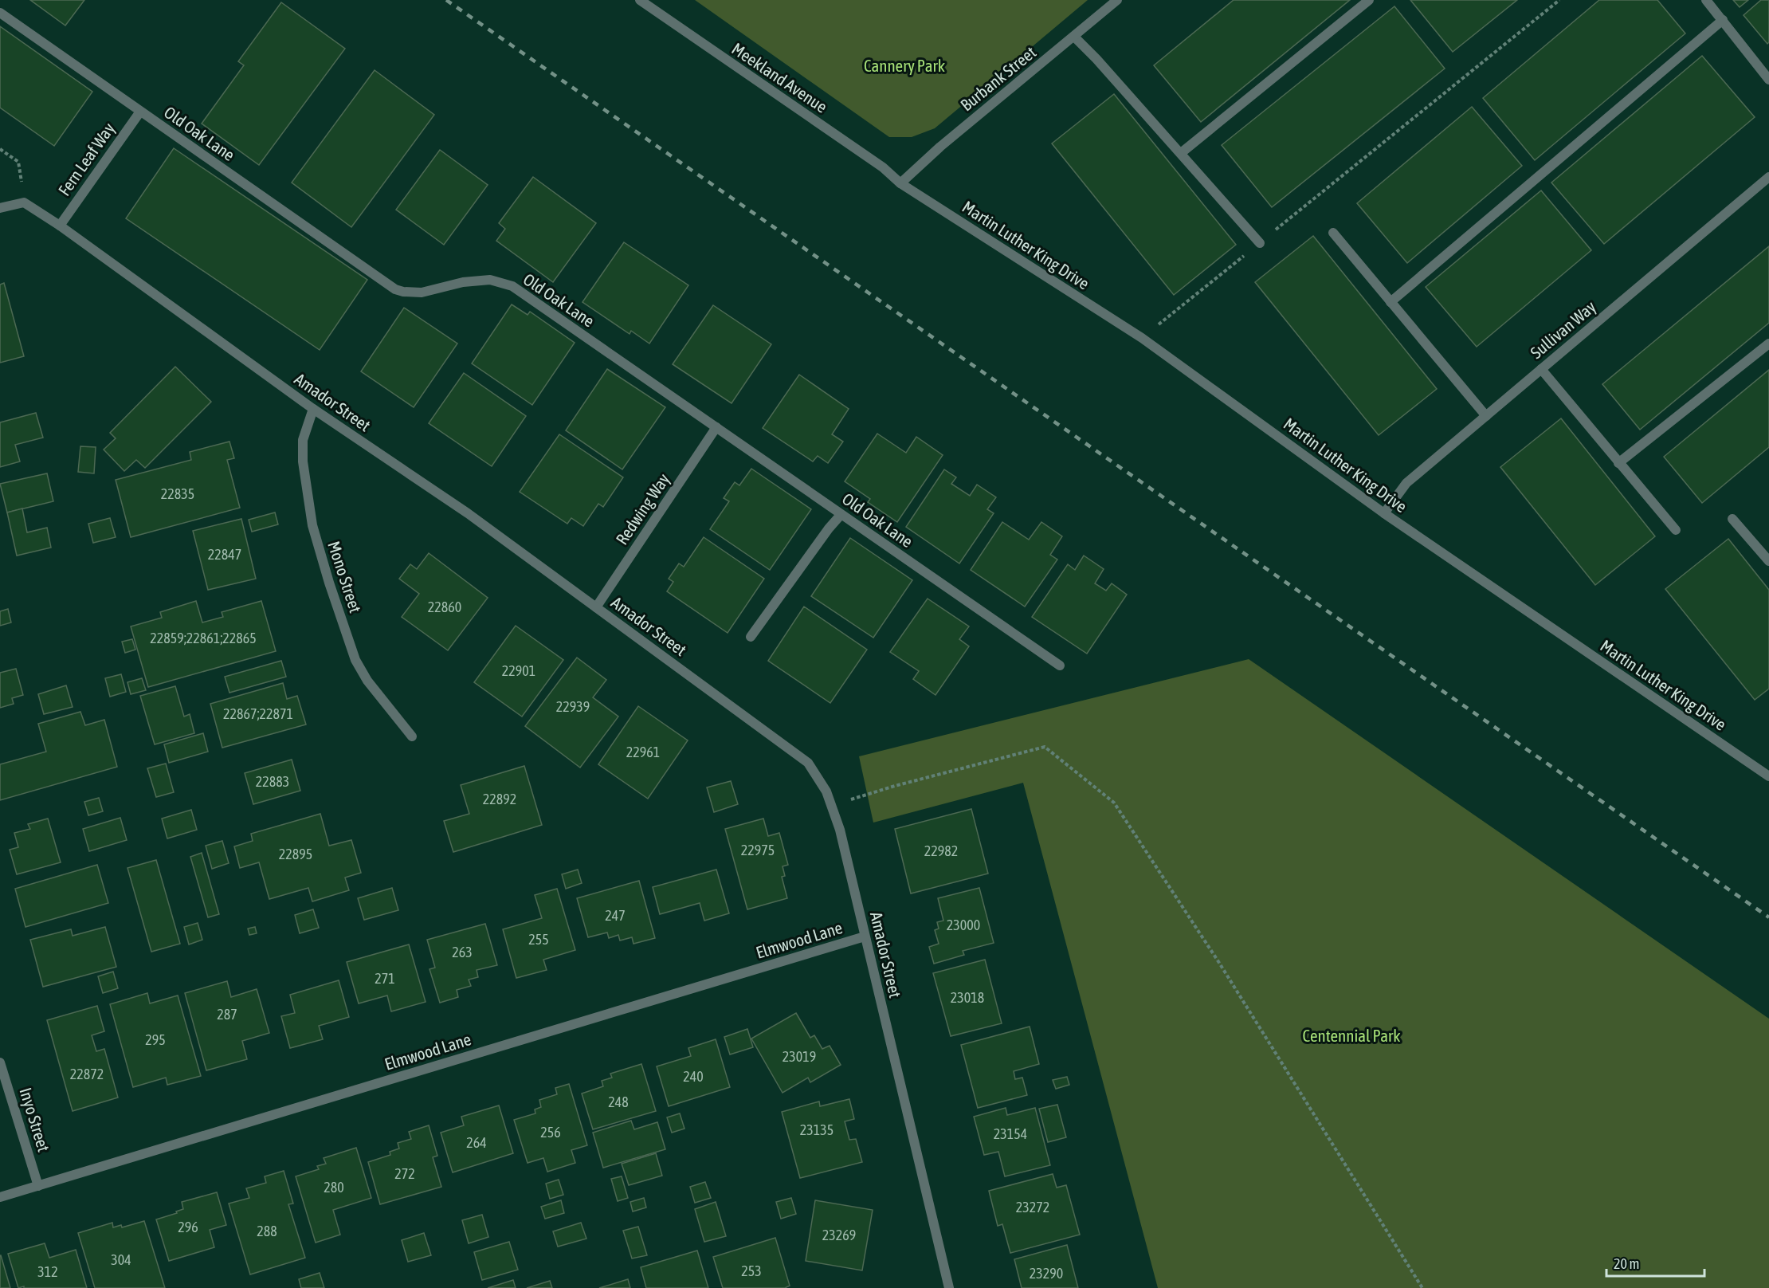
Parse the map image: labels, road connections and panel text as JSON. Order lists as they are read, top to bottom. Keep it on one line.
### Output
{"streets":{"street":["Meekland Avenue","Burbank Street","Old Oak Lane","Fern Leaf Way","Martin Luther King Drive","Sullivan Way","Amador Street","Redwing Way","Mono Street","Elmwood Lane","Inyo Street"]},"crossings":[["Meekland Avenue","Burbank Street"],["Meekland Avenue","Martin Luther King Drive"],["Burbank Street","Martin Luther King Drive"],["Old Oak Lane","Fern Leaf Way"],["Old Oak Lane","Redwing Way"],["Fern Leaf Way","Amador Street"],["Martin Luther King Drive","Sullivan Way"],["Amador Street","Redwing Way"],["Amador Street","Mono Street"],["Amador Street","Elmwood Lane"],["Elmwood Lane","Inyo Street"]],"parks":["Cannery Park","Centennial Park"],"house_numbers":["22835","22847","22860","22859;22861;22865","22901","22939","22867;22871","22961","22883","22892","22975","22982","22895","247","23000","255","263","271","23018","287","295","23019","22872","240","248","23135","256","23154","264","272","280","23272","296","288","23269","304","253","312","23290"],"scale_bar":"20 m"}
